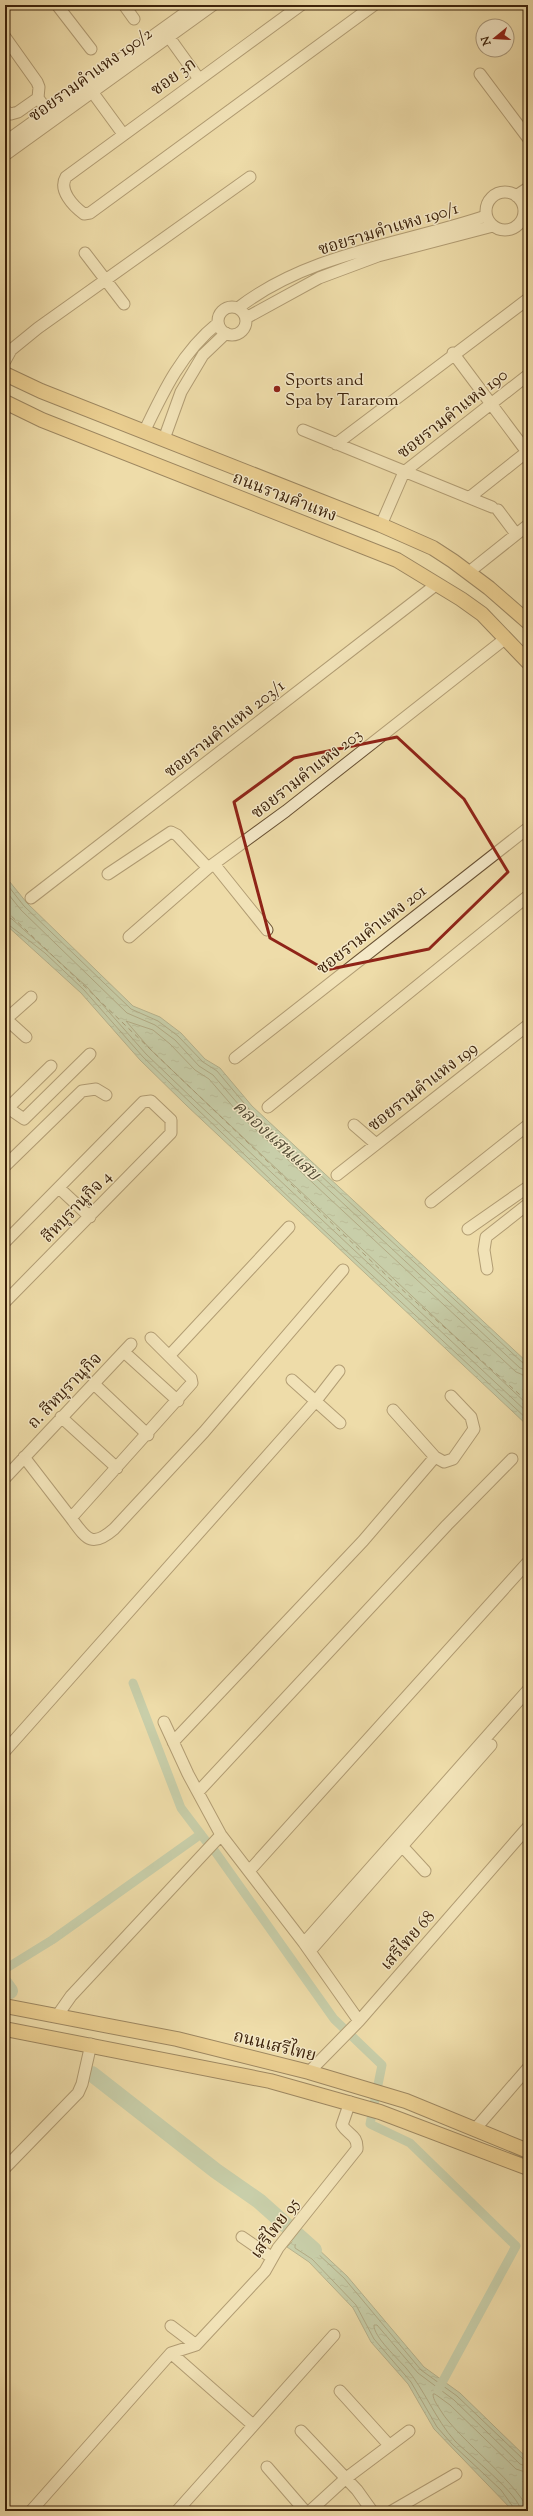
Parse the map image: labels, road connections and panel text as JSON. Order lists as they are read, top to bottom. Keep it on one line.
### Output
{"streets":{"main road":["ถนนรามคำแหง","ถนนเสรีไทย"],"street":["ซอยรามคำแหง 190/2","ซอย 3ก","ซอยรามคำแหง 190/1","ซอยรามคำแหง 190","ซอยรามคำแหง 203/1","ซอยรามคำแหง 203","ซอยรามคำแหง 201","ซอยรามคำแหง 199","สีหบุรานุกิจ 4","ถ. สีหบุรานุกิจ","เสรีไทย 68","เสรีไทย 95"]},"crossings":[["ซอยรามคำแหง 190/1","ถนนรามคำแหง"],["ซอยรามคำแหง 190","ถนนรามคำแหง"],["ถนนรามคำแหง","ซอยรามคำแหง 203/1"],["ถนนรามคำแหง","ซอยรามคำแหง 203"],["เสรีไทย 68","ถนนเสรีไทย"],["ถนนเสรีไทย","เสรีไทย 95"]],"water":["คลองแสนแสบ"],"places":["Sports and Spa by Tararom"],"north":"left"}
